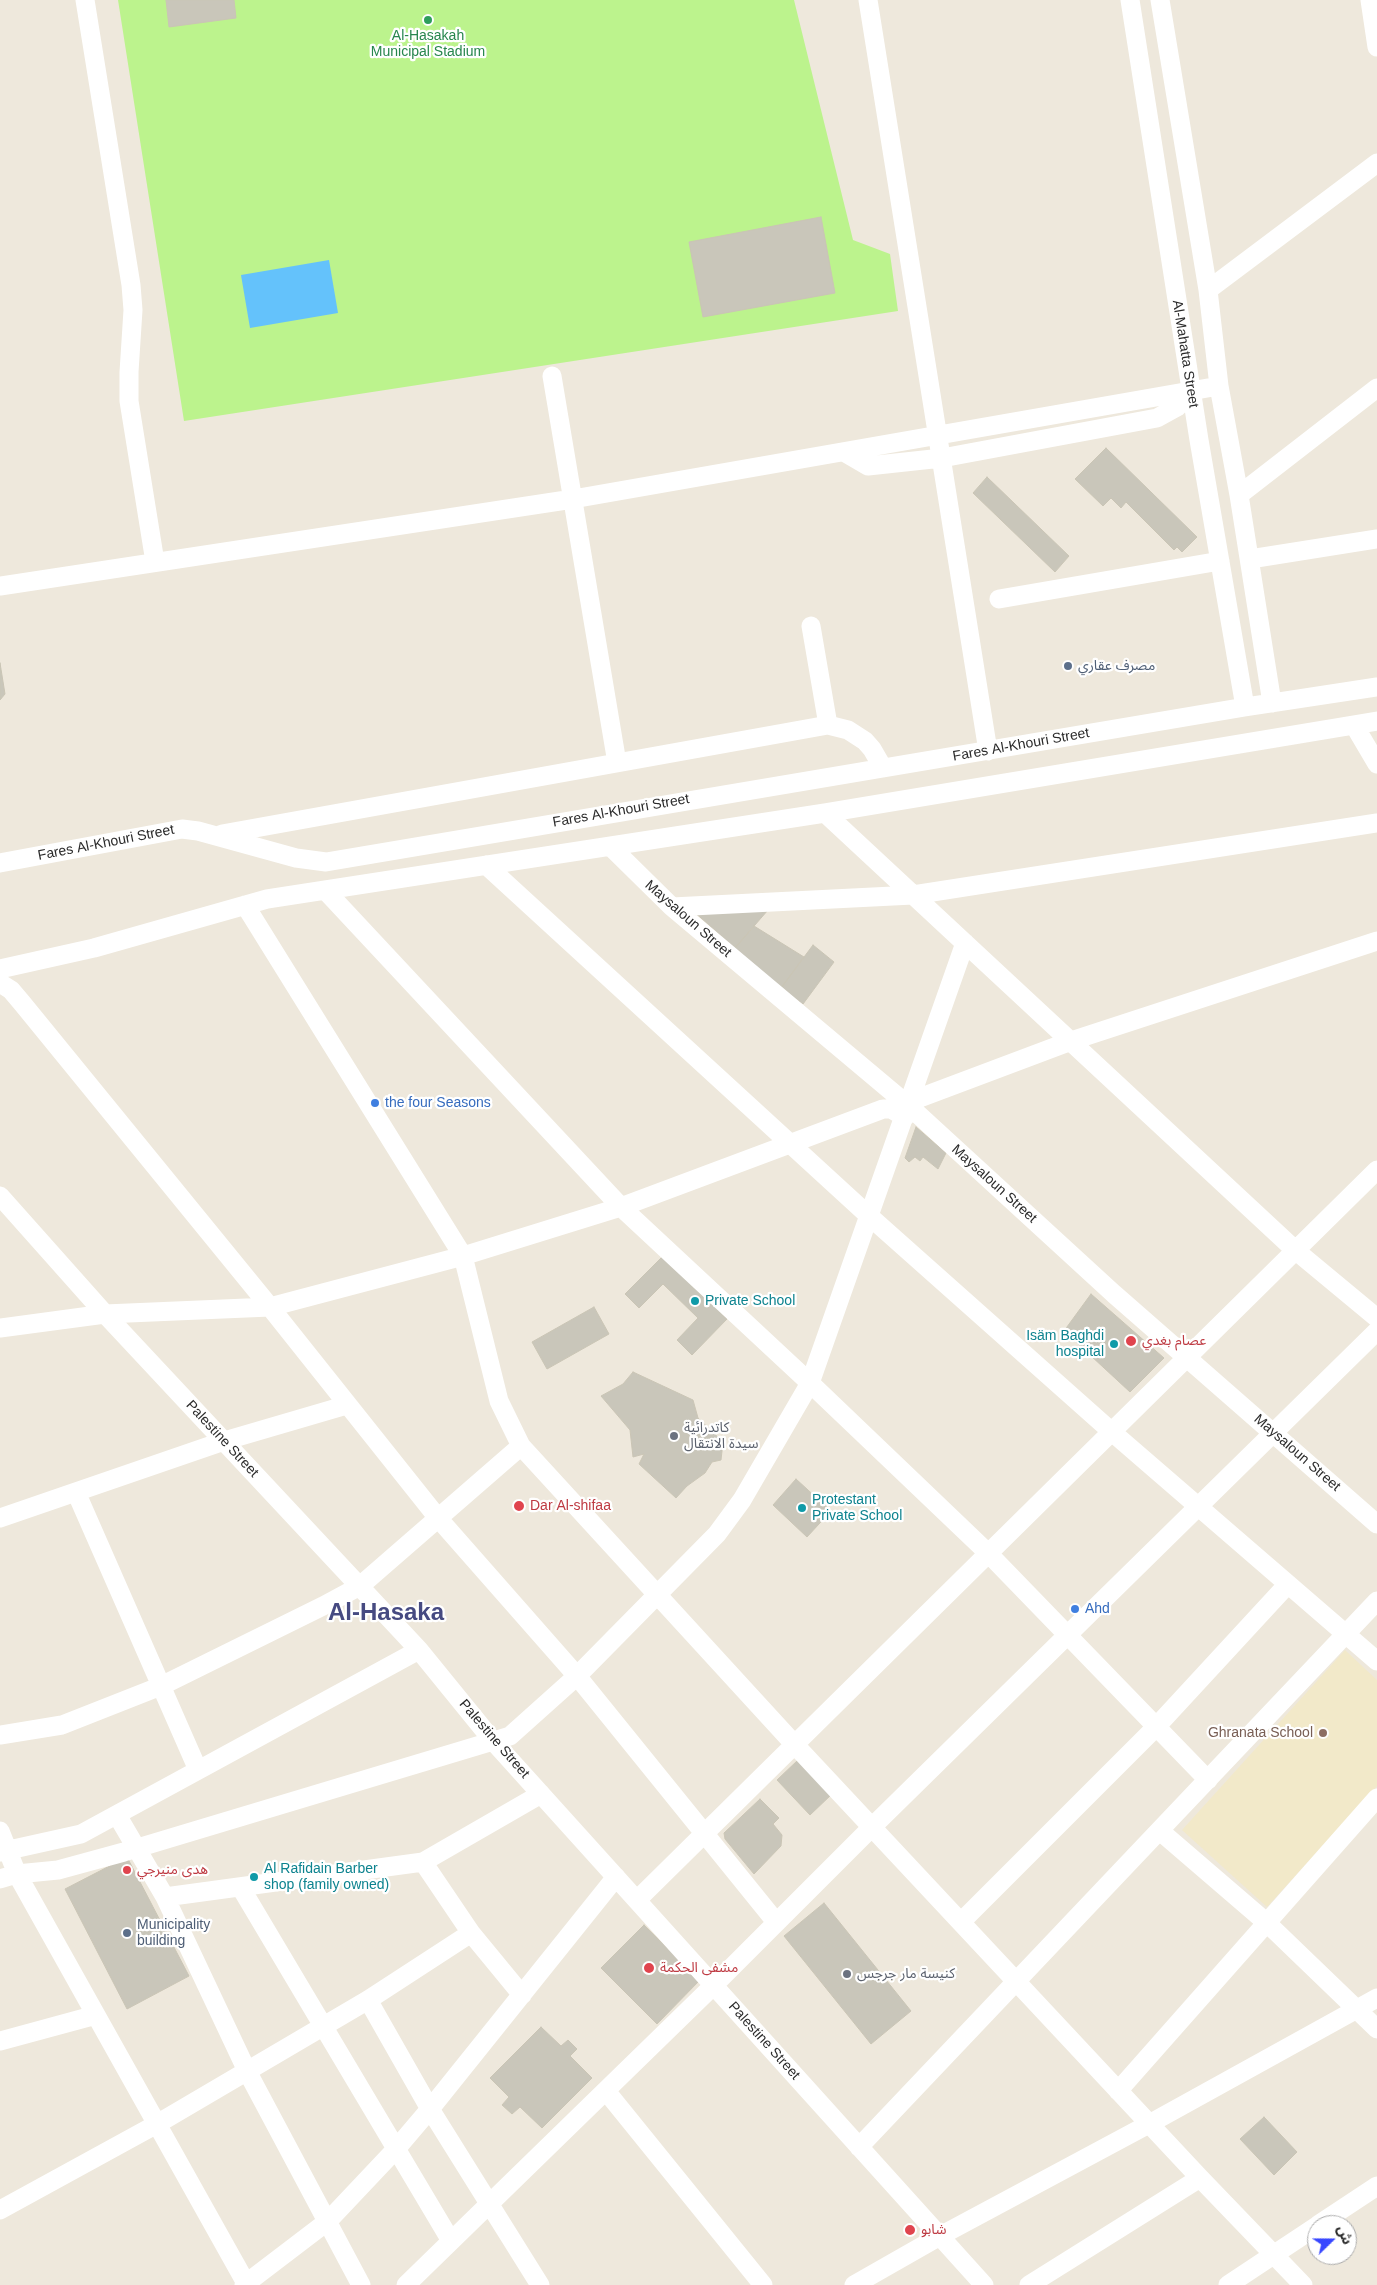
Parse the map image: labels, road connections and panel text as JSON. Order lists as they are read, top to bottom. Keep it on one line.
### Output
{"streets":{"street":["Al-Mahatta Street","Fares Al-Khouri Street","Maysaloun Street","Palestine Street"]},"crossings":[["Al-Mahatta Street","Fares Al-Khouri Street"]],"districts":["Al-Hasaka"],"places":["Al-Hasakah Municipal Stadium","مصرف عقاري","the four Seasons","Private School","عصام بغدي","Isäm Baghdi hospital","كاتدرائية سيدة الانتقال","Dar Al-shifaa","Protestant Private School","Ahd","Ghranata School","هدى منيرجي","Al Rafidain Barber shop (family owned)","Municipality building","مشفى الحكمة","كنيسة مار جرجس","شابو"],"north":"right"}
